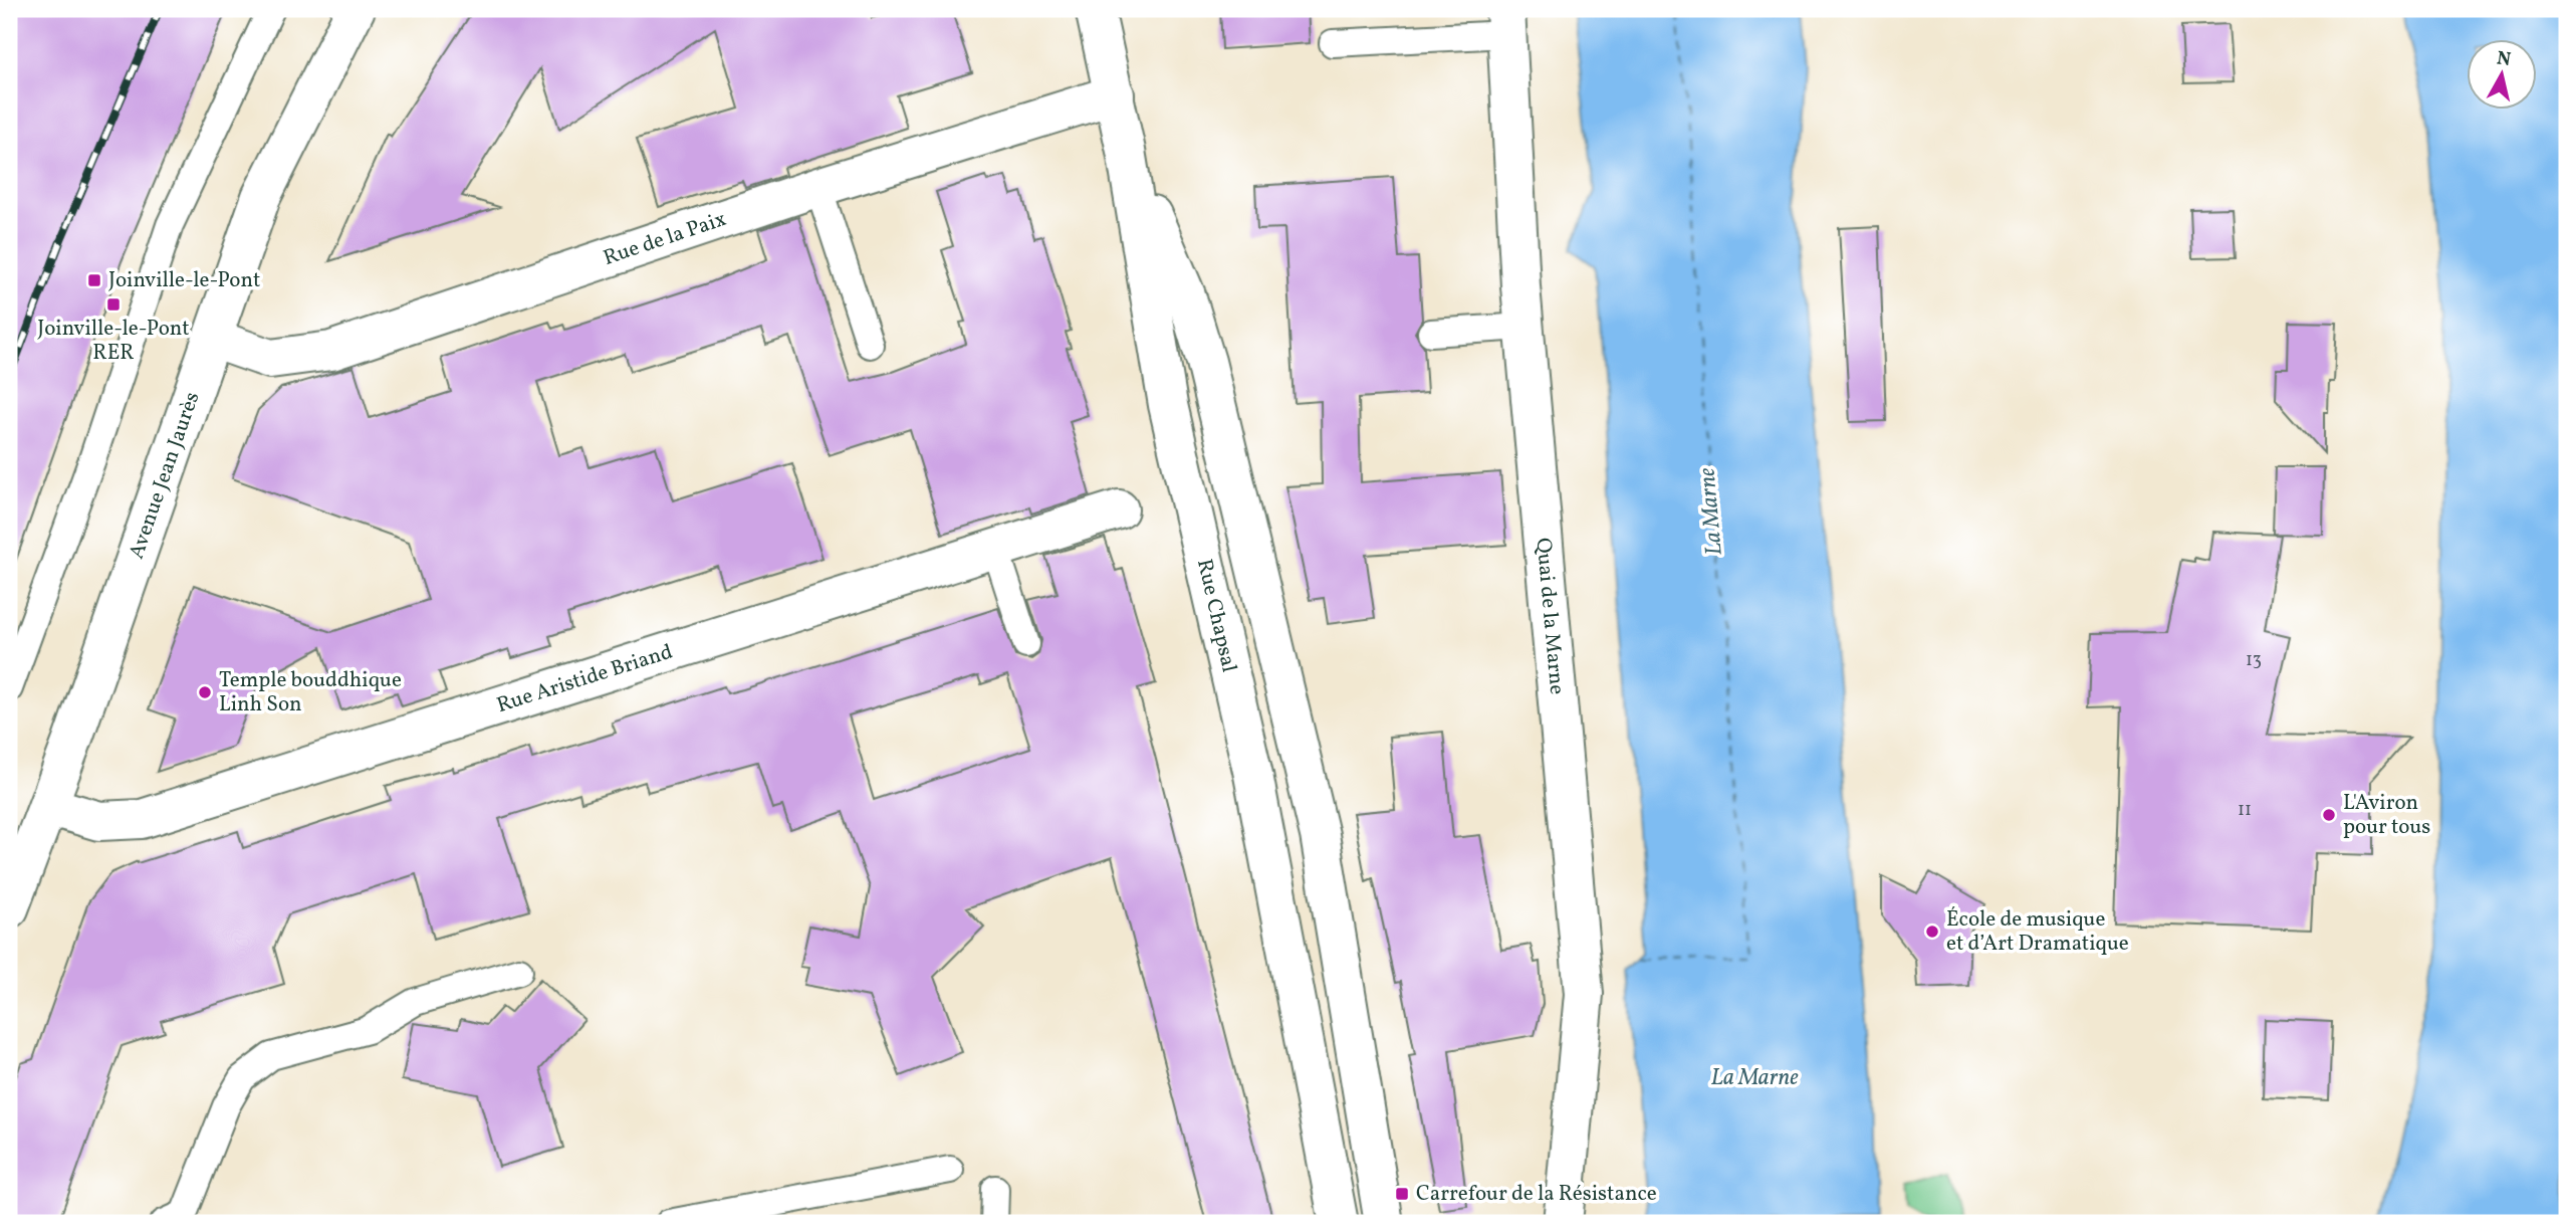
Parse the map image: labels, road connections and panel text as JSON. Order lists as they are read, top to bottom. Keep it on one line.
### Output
{"streets":{"main road":["Rue de la Paix","Avenue Jean Jaurès","Rue Chapsal","Quai de la Marne","Rue Aristide Briand"]},"crossings":[["Rue de la Paix","Avenue Jean Jaurès"],["Rue de la Paix","Rue Chapsal"],["Avenue Jean Jaurès","Rue Aristide Briand"]],"water":["La Marne"],"places":{"transit":["Joinville-le-Pont","Joinville-le-Pont RER","Carrefour de la Résistance"],"other":["Temple bouddhique Linh Son","L'Aviron pour tous","École de musique et d’Art Dramatique"]},"house_numbers":["13","11"],"north":"top"}
